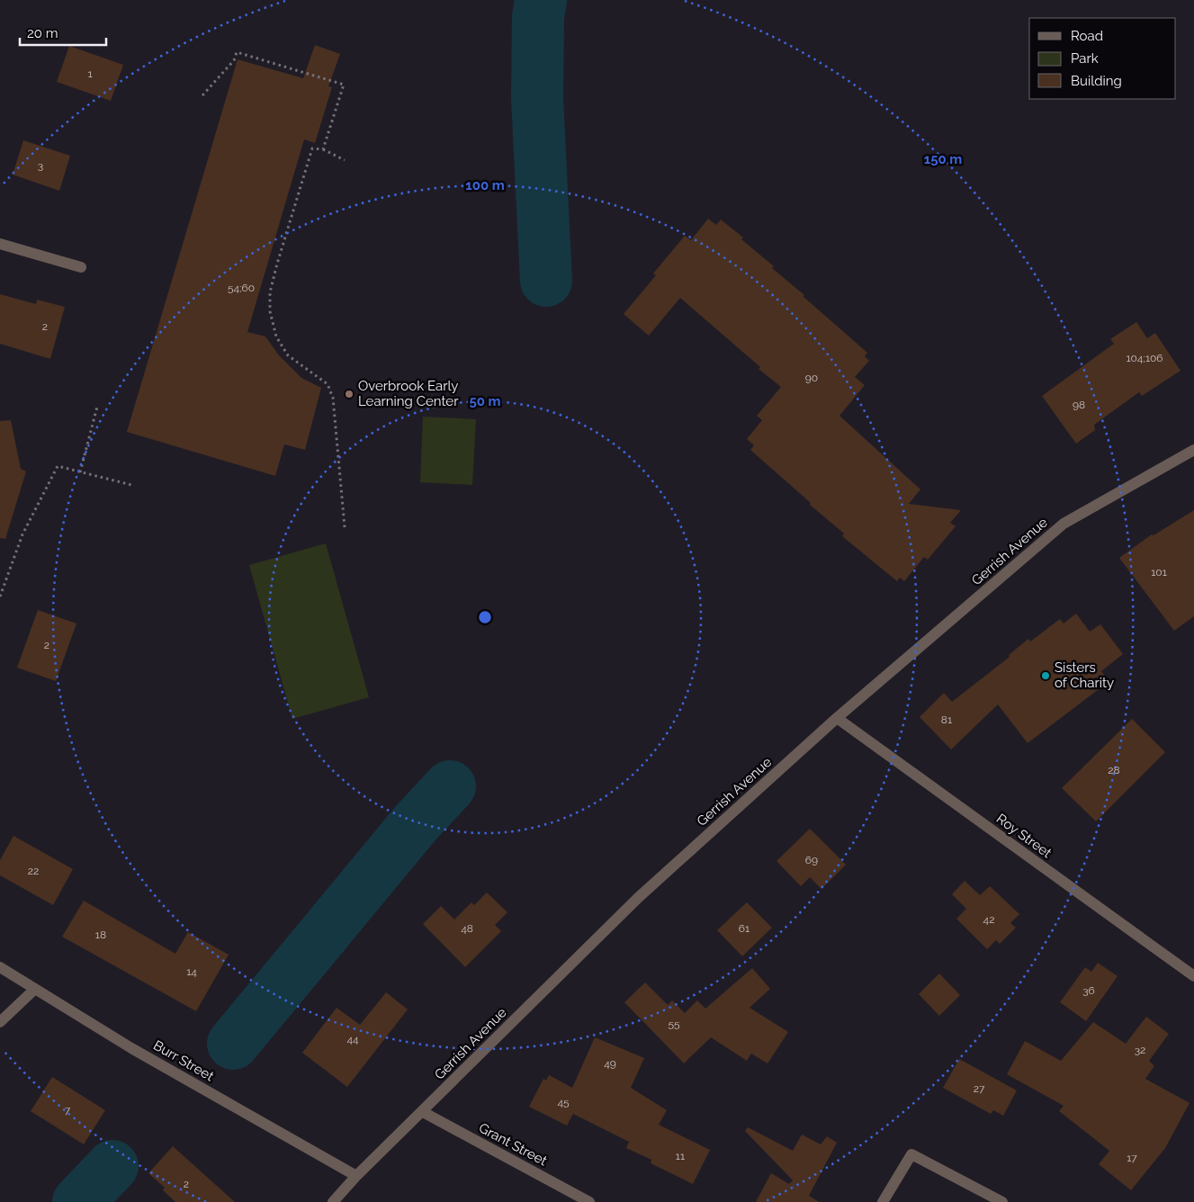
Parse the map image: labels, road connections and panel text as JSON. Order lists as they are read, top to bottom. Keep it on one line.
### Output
{"streets":{"street":["Gerrish Avenue","Roy Street","Burr Street","Grant Street"]},"crossings":[["Gerrish Avenue","Roy Street"],["Gerrish Avenue","Burr Street"],["Gerrish Avenue","Grant Street"]],"places":["Overbrook Early Learning Center","Sisters of Charity"],"house_numbers":["1","3","54;60","2","104;106","90","98","101","2","81","28","69","22","42","48","61","18","14","36","55","44","32","49","27","45","7","11","17","2"],"legend":["Road","Park","Building"],"scale_bar":"20 m","rings":["150 m","100 m","50 m"]}
